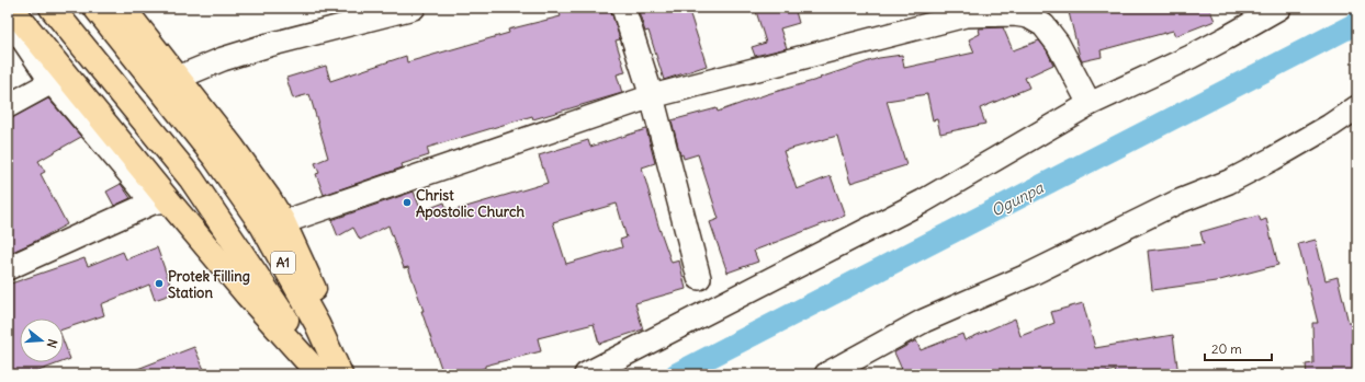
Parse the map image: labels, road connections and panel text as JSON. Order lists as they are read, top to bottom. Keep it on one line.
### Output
{"streets":{"highway":["A1"]},"water":["Ogunpa"],"places":["Christ Apostolic Church","Protek Filling Station"],"scale_bar":"20 m","north":"right"}
